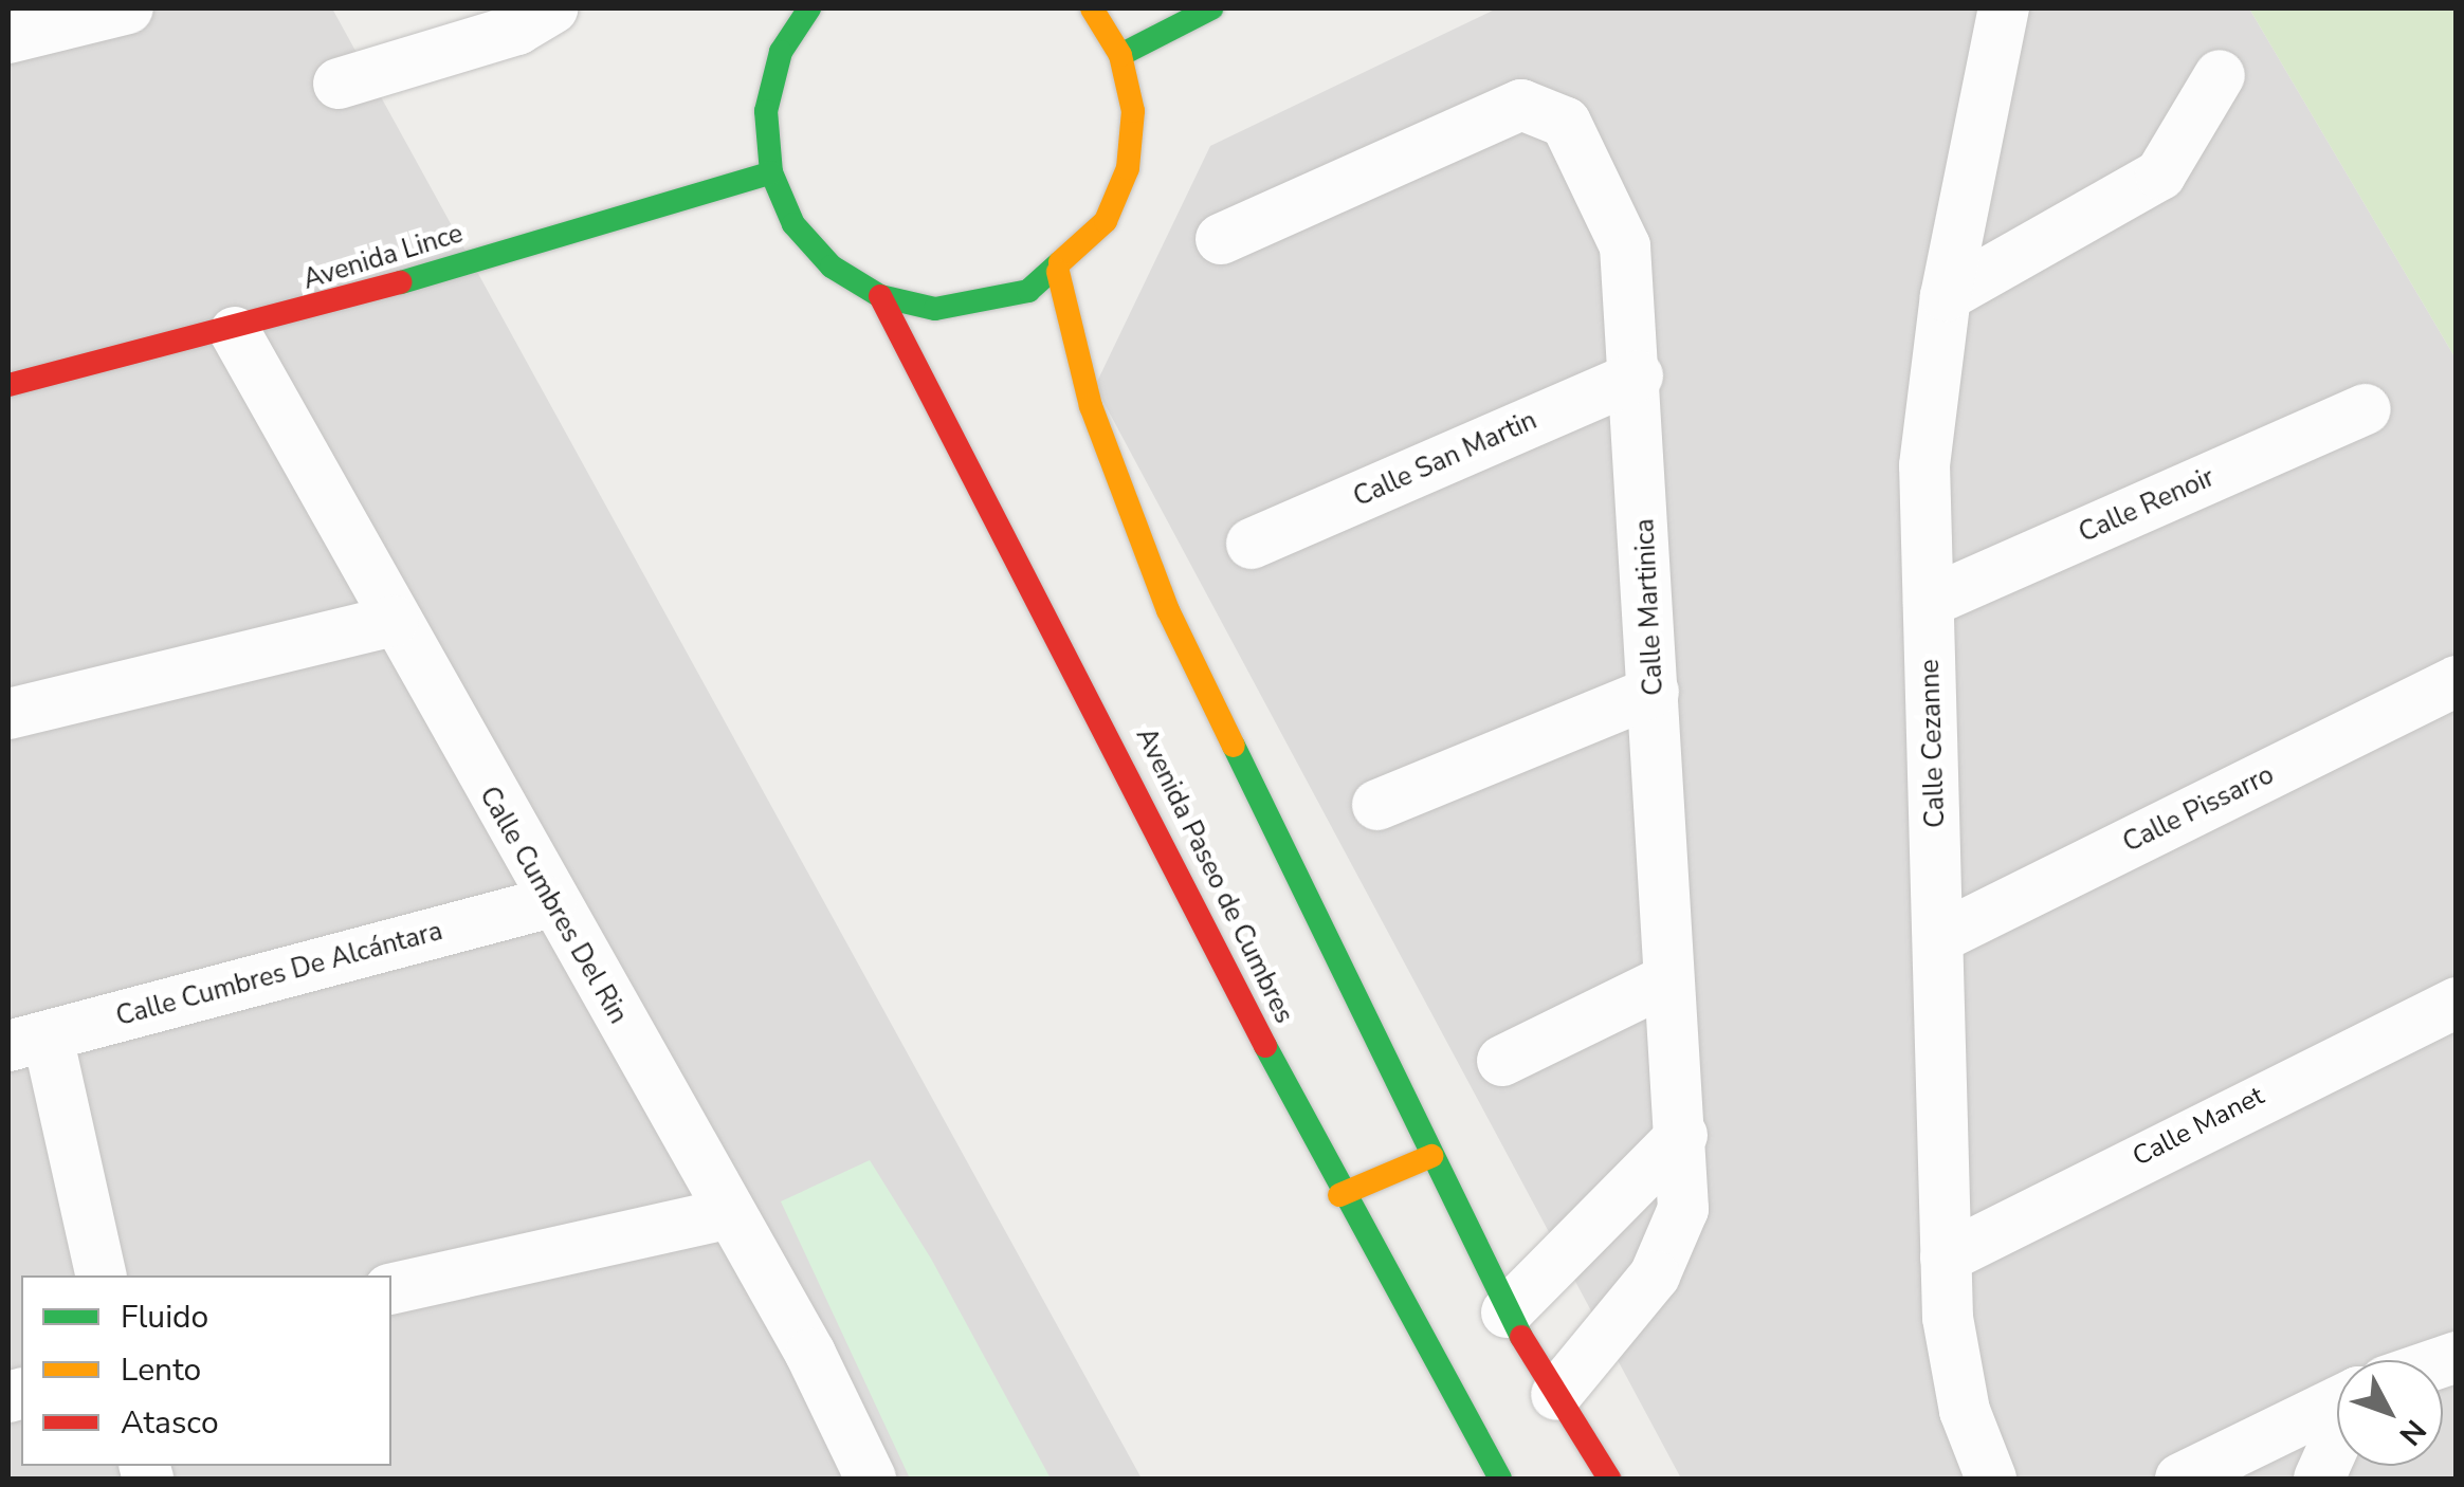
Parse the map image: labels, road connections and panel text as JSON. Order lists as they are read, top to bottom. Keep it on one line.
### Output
{"streets":{"street":["Avenida Lince","Calle San Martin","Calle Renoir","Calle Martinica","Calle Cezanne","Calle Pissarro","Avenida Paseo de Cumbres","Calle Cumbres Del Rin","Calle Cumbres De Alcántara","Calle Manet"]},"crossings":[["Avenida Lince","Calle Cumbres Del Rin"],["Calle San Martin","Calle Martinica"],["Calle Renoir","Calle Cezanne"],["Calle Cezanne","Calle Pissarro"],["Calle Cezanne","Calle Manet"],["Calle Cumbres Del Rin","Calle Cumbres De Alcántara"]],"legend":["Fluido","Lento","Atasco"],"north":"bottom right"}
